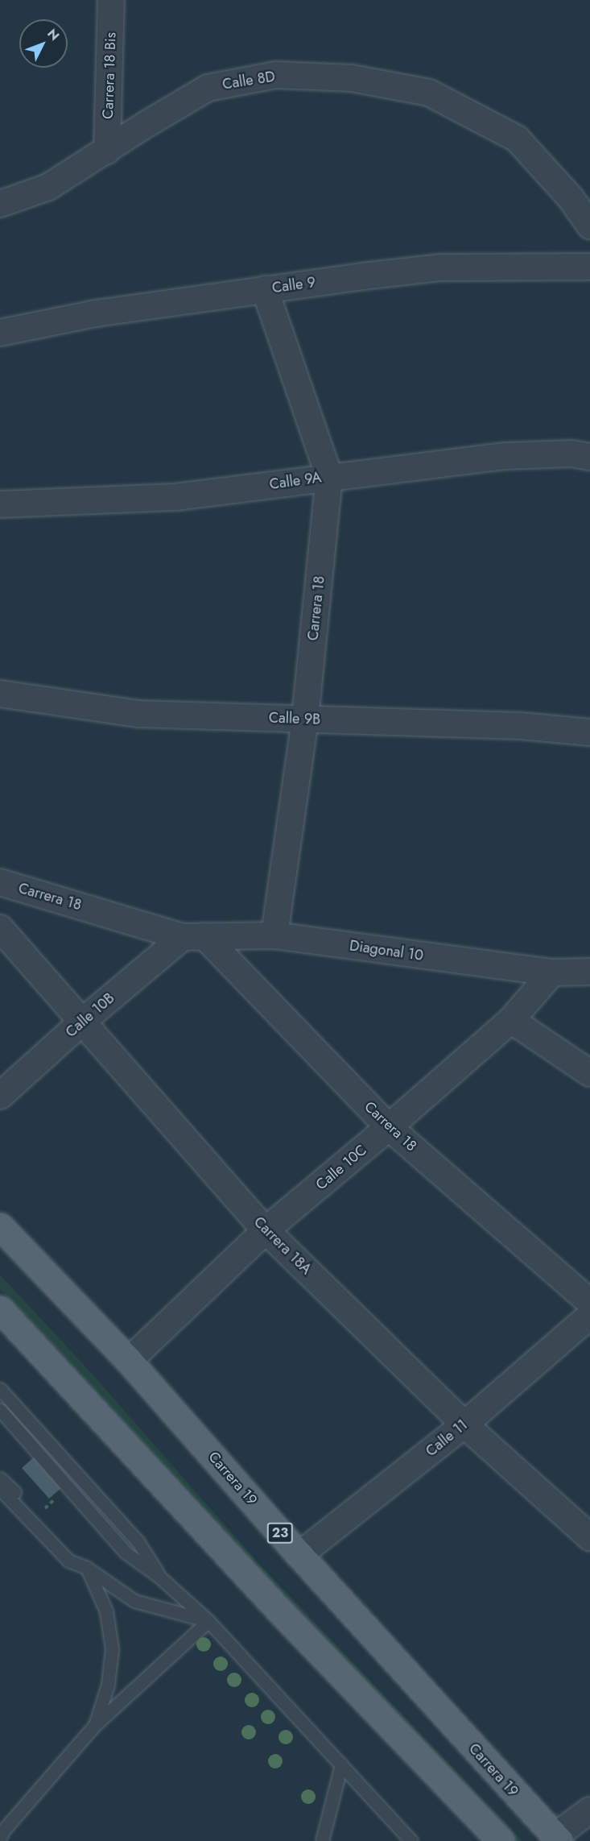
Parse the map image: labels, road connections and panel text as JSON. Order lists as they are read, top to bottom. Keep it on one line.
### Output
{"streets":{"main road":["Carrera 19","23"],"street":["Carrera 18 Bis","Calle 8D","Calle 9","Calle 9A","Carrera 18","Calle 9B","Diagonal 10","Calle 10B","Calle 10C","Carrera 18A","Calle 11"]},"crossings":[["Carrera 18 Bis","Calle 8D"],["Calle 9","Carrera 18"],["Calle 9A","Carrera 18"],["Carrera 18","Calle 9B"],["Carrera 18","Diagonal 10"],["Carrera 18","Calle 10B"],["Carrera 18","Calle 10C"],["Diagonal 10","Calle 10B"],["Diagonal 10","Calle 10C"],["Calle 10B","Carrera 18A"],["Calle 10C","Carrera 18A"],["Calle 10C","Carrera 19"],["Carrera 18A","Calle 11"],["Calle 11","Carrera 19"]],"north":"top right"}
